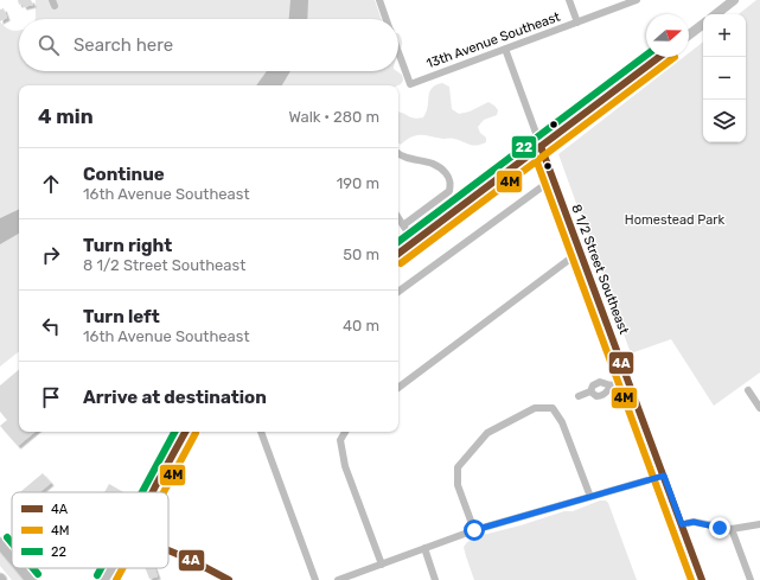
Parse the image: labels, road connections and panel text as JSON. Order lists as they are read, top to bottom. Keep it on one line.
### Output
{"streets":{"main road":["8 1/2 Street Southeast"],"street":["13th Avenue Southeast"]},"crossings":[["13th Avenue Southeast","8 1/2 Street Southeast"]],"parks":["Homestead Park"],"lines":["transit line 22","transit line 4A","transit line 4M"],"legend":["4A","4M","22"],"north":"right","page":{"map_buttons":["+","−"],"search":"Search here","heading":["4 min","Walk · 280 m"],"list":[["Continue","16th Avenue Southeast","190 m"],["Turn right","8 1/2 Street Southeast","50 m"],["Turn left","16th Avenue Southeast","40 m"],"Arrive at destination"]}}
